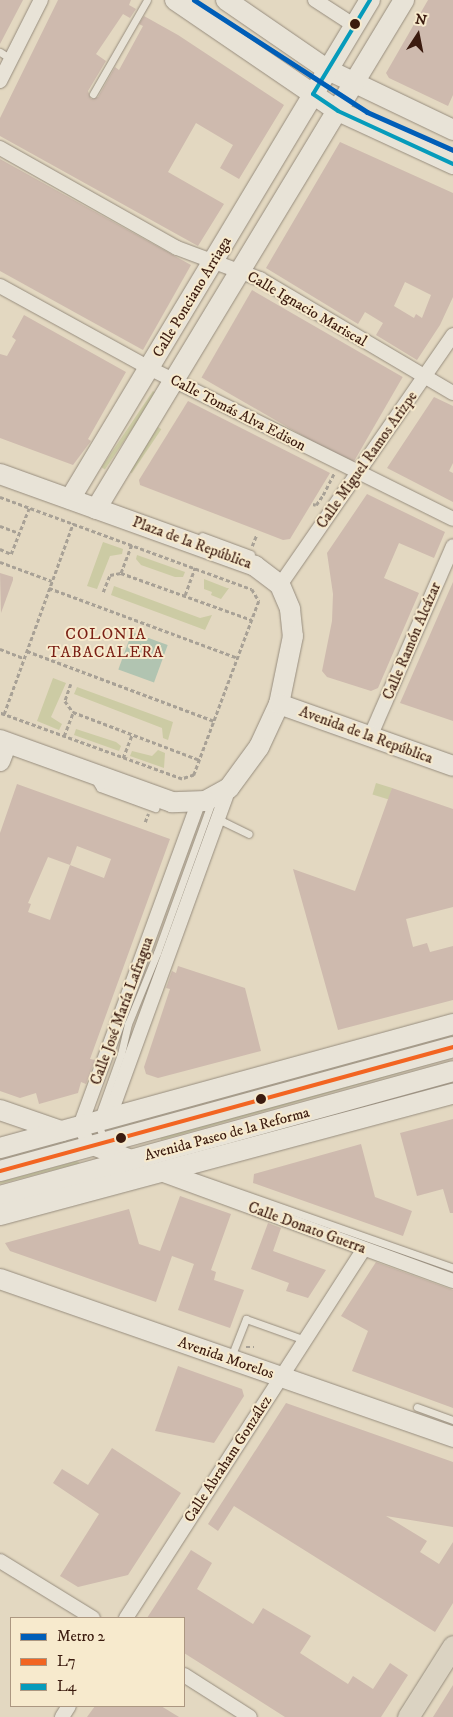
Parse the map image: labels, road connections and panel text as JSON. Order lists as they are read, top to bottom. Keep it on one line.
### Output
{"streets":{"main road":["Calle Ponciano Arriaga","Plaza de la República","Avenida de la República","Avenida Paseo de la Reforma","Avenida Morelos"],"street":["Calle Ignacio Mariscal","Calle Tomás Alva Edison","Calle Miguel Ramos Arizpe","Calle Ramón Alcázar","Calle José María Lafragua","Calle Donato Guerra","Calle Abraham González"]},"crossings":[["Calle Ponciano Arriaga","Calle Ignacio Mariscal"],["Calle Ponciano Arriaga","Calle Tomás Alva Edison"],["Calle Ponciano Arriaga","Plaza de la República"],["Calle Ignacio Mariscal","Calle Miguel Ramos Arizpe"],["Calle Tomás Alva Edison","Calle Miguel Ramos Arizpe"],["Calle Miguel Ramos Arizpe","Plaza de la República"],["Calle Ramón Alcázar","Avenida de la República"],["Avenida Paseo de la Reforma","Calle Donato Guerra"],["Calle Donato Guerra","Calle Abraham González"],["Avenida Morelos","Calle Abraham González"]],"districts":["COLONIA TABACALERA"],"lines":["metro line 2","transit line L4","transit line L7"],"legend":["Metro 2","L7","L4"],"north":"top"}
